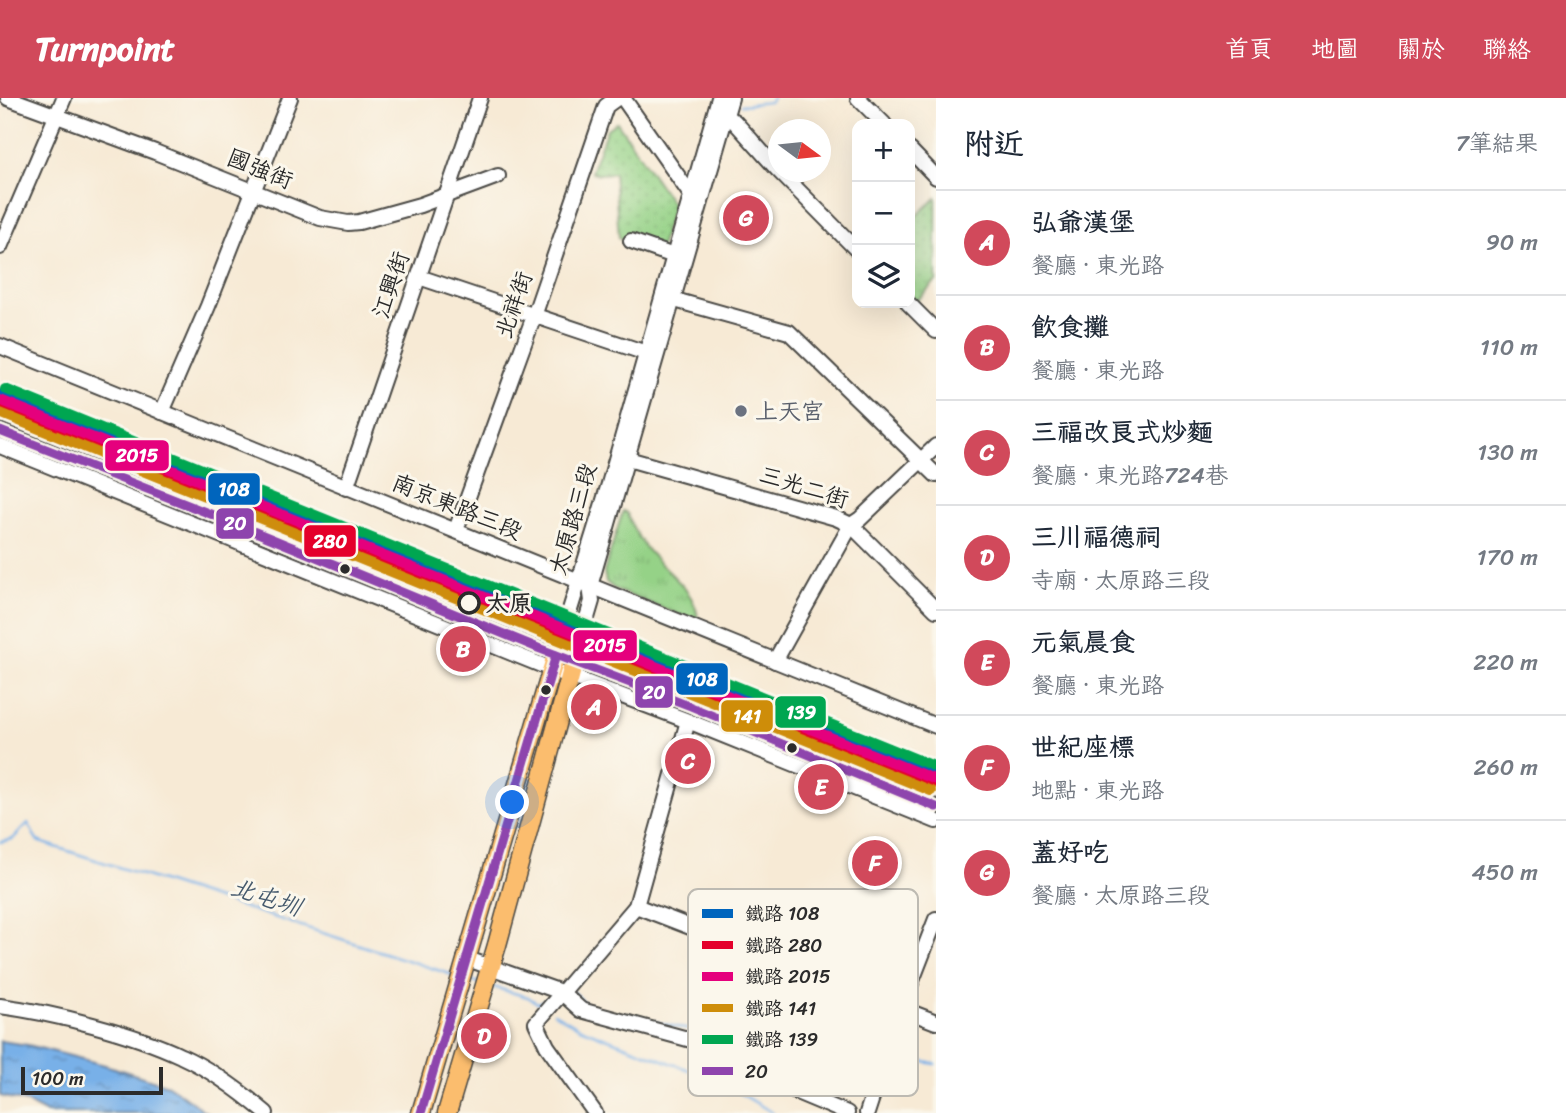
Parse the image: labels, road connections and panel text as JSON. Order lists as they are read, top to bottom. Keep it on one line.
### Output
{"streets":{"main road":["太原路三段"],"street":["國強街","江興街","北祥街","三光二街","南京東路三段"]},"crossings":[["國強街","江興街"],["江興街","南京東路三段"],["北祥街","南京東路三段"],["三光二街","太原路三段"],["南京東路三段","太原路三段"]],"water":["北屯圳"],"places":["上天宮","太原"],"lines":["rail line 139","rail line 108","rail line 2015","rail line 280","rail line 141","transit line 20"],"legend":["鐵路 108","鐵路 280","鐵路 2015","鐵路 141","鐵路 139","20"],"scale_bar":"100 m","north":"right","page":{"header":"Turnpoint","nav":["首頁","地圖","關於","聯絡"],"heading":["附近","7筆結果"],"map_buttons":["+","−"],"list":[{"mark":"A","name":"弘爺漢堡","note":"餐廳 · 東光路","value":"90 m"},{"mark":"B","name":"飲食攤","note":"餐廳 · 東光路","value":"110 m"},{"mark":"C","name":"三福改良式炒麵","note":"餐廳 · 東光路724巷","value":"130 m"},{"mark":"D","name":"三川福德祠","note":"寺廟 · 太原路三段","value":"170 m"},{"mark":"E","name":"元氣晨食","note":"餐廳 · 東光路","value":"220 m"},{"mark":"F","name":"世紀座標","note":"地點 · 東光路","value":"260 m"},{"mark":"G","name":"蓋好吃","note":"餐廳 · 太原路三段","value":"450 m"}],"pins":["G","B","A","C","E","F","D"],"scale":"100 m"}}
